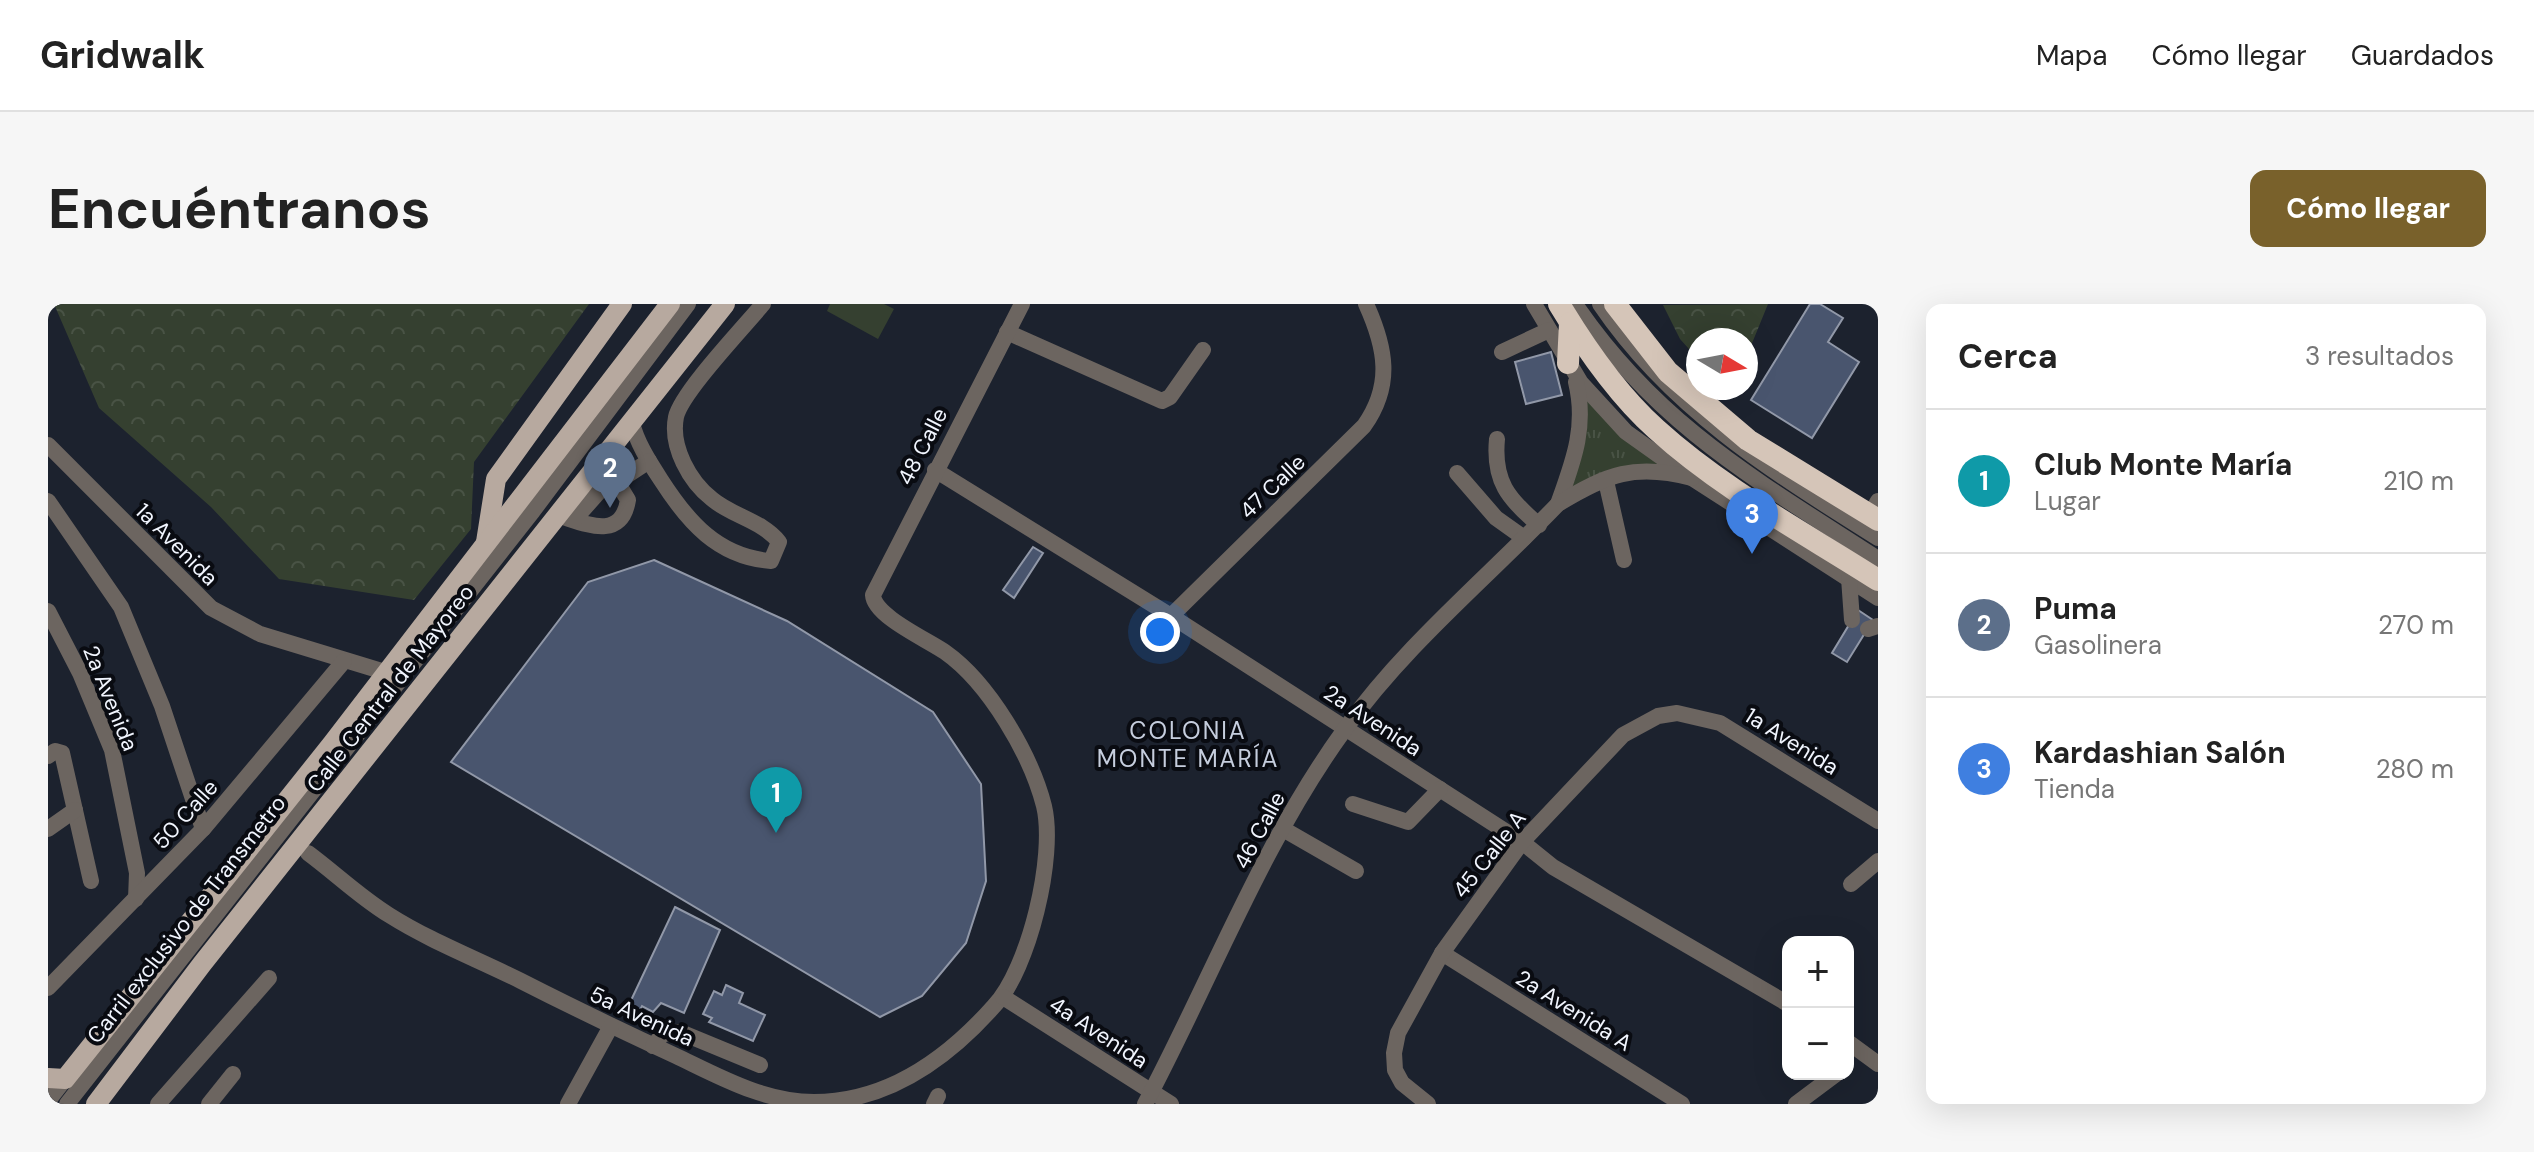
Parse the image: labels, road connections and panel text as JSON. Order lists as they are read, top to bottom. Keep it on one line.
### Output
{"streets":{"main road":["Calle Central de Mayoreo"],"street":["48 Calle","47 Calle","1a Avenida","2a Avenida","50 Calle","46 Calle","45 Calle A","Carril exclusivo de Transmetro","2a Avenida A","5a Avenida","4a Avenida"]},"crossings":[["48 Calle","2a Avenida"],["48 Calle","5a Avenida"],["48 Calle","4a Avenida"],["47 Calle","2a Avenida"],["1a Avenida","Calle Central de Mayoreo"],["1a Avenida","50 Calle"],["1a Avenida","45 Calle A"],["2a Avenida","50 Calle"],["2a Avenida","46 Calle"],["2a Avenida","45 Calle A"],["46 Calle","4a Avenida"],["45 Calle A","2a Avenida A"],["5a Avenida","4a Avenida"]],"districts":["COLONIA MONTE MARÍA"],"north":"right","page":{"header":"Gridwalk","nav":["Mapa","Cómo llegar","Guardados"],"buttons":"Cómo llegar","title":"Encuéntranos","heading":["Cerca","3 resultados"],"list":[{"mark":"1","name":"Club Monte María","note":"Lugar","value":"210 m"},{"mark":"2","name":"Puma","note":"Gasolinera","value":"270 m"},{"mark":"3","name":"Kardashian Salón","note":"Tienda","value":"280 m"}],"pins":["2","3","1"],"map_buttons":["+","−"]}}
